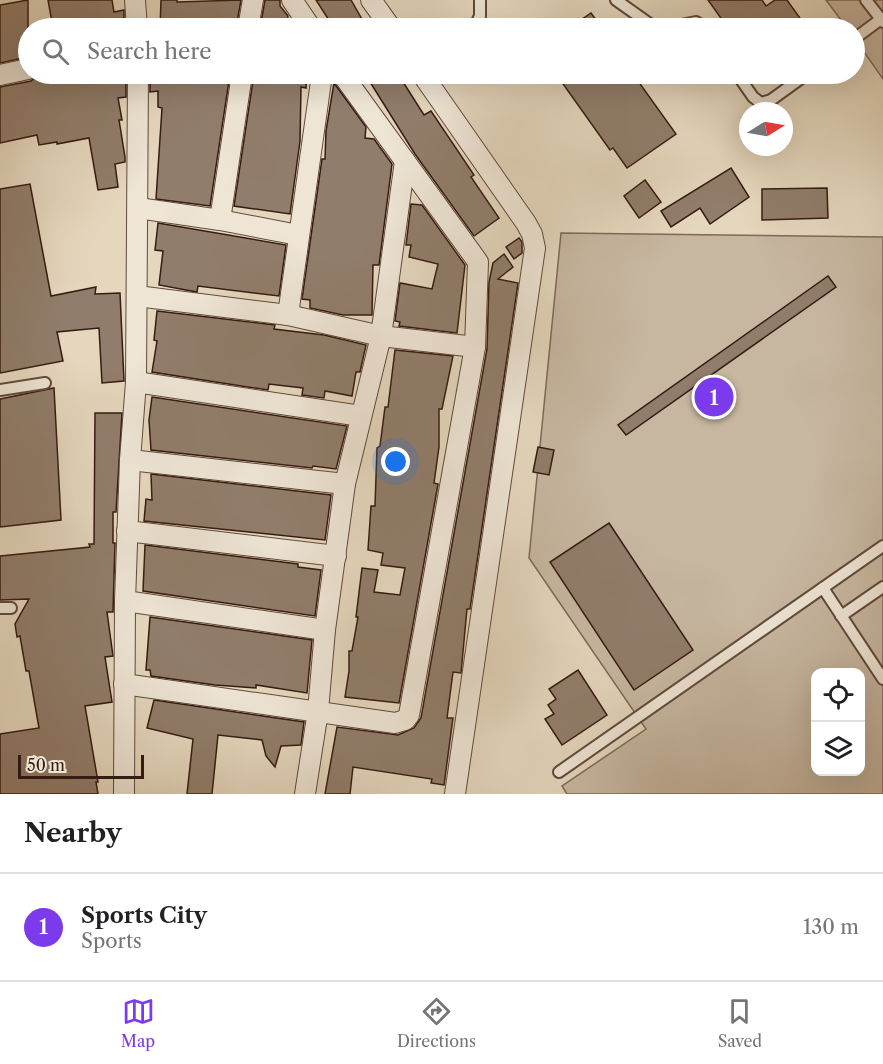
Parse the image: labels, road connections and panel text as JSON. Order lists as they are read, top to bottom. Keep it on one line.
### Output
{"scale_bar":"50 m","north":"right","page":{"search":"Search here","pins":"1","scale":"50 m","heading":"Nearby","list":[{"mark":"1","name":"Sports City","note":"Sports","value":"130 m"}],"nav":["Map","Directions","Saved"]}}
